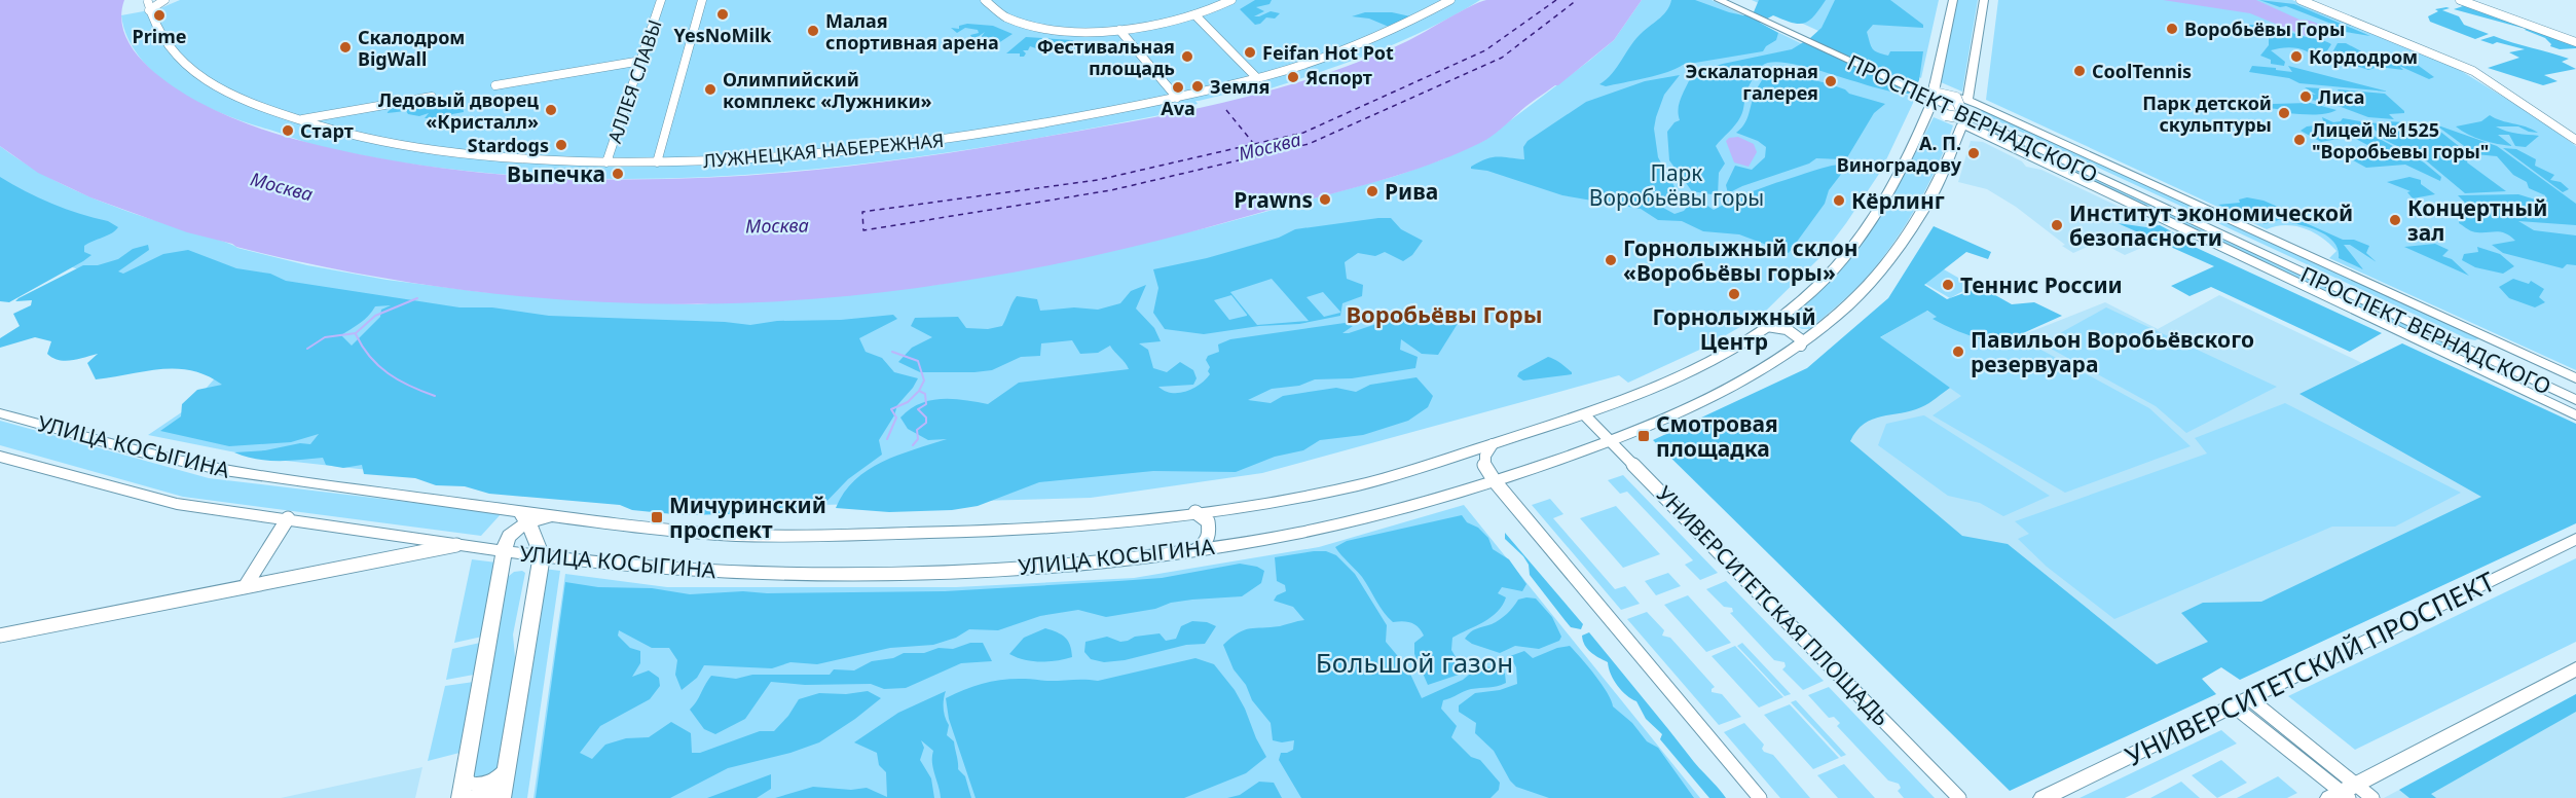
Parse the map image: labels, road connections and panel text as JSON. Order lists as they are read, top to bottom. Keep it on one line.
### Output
{"streets":{"main road":["ПРОСПЕКТ ВЕРНАДСКОГО","УЛИЦА КОСЫГИНА","УНИВЕРСИТЕТСКИЙ ПРОСПЕКТ"],"street":["АЛЛЕЯ СЛАВЫ","ЛУЖНЕЦКАЯ НАБЕРЕЖНАЯ","УНИВЕРСИТЕТСКАЯ ПЛОЩАДЬ"]},"crossings":[["АЛЛЕЯ СЛАВЫ","ЛУЖНЕЦКАЯ НАБЕРЕЖНАЯ"],["УЛИЦА КОСЫГИНА","УНИВЕРСИТЕТСКАЯ ПЛОЩАДЬ"]],"districts":["Воробьёвы Горы"],"water":["Москва"],"parks":["Парк Воробьёвы горы","Большой газон"],"places":{"other":["YesNoMilk","Prime","Воробьёвы Горы","Малая спортивная арена","Скалодром BigWall","Feifan Hot Pot","Фестивальная площадь","Кордодром","CoolTennis","Яспорт","Эскалаторная галерея","Земля","Ava","Олимпийский комплекс «Лужники»","Лиса","Ледовый дворец «Кристалл»","Парк детской скульптуры","Старт","Лицей №1525 \"Воробьевы горы\"","Stardogs","А. П. Виноградову","Выпечка","Рива","Prawns","Кёрлинг","Концертный зал","Институт экономической безопасности","Горнолыжный склон «Воробьёвы горы»","Теннис России","Горнолыжный Центр","Павильон Воробьёвского резервуара"],"transit":["Смотровая площадка","Мичуринский проспект"]}}
